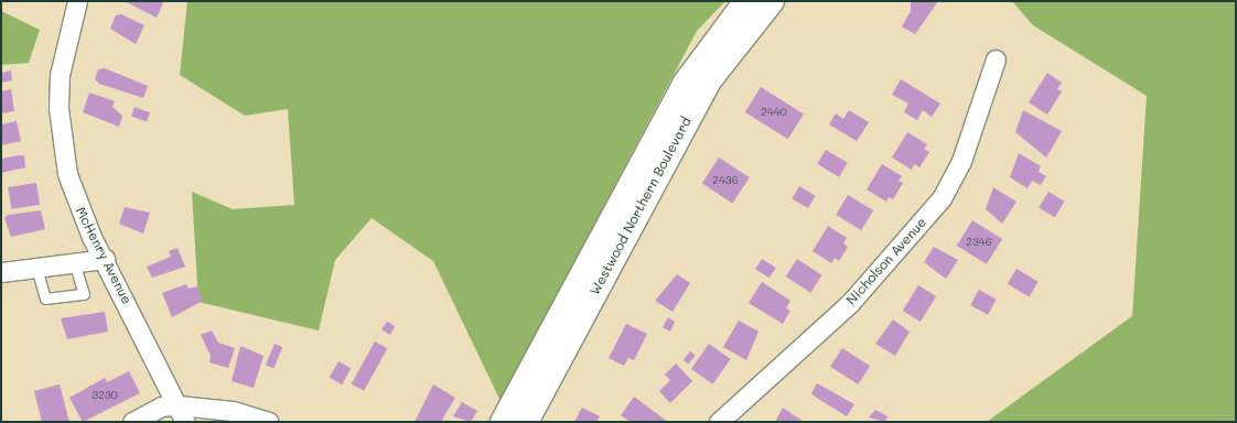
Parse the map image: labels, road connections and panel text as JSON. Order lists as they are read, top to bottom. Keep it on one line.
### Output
{"streets":{"main road":["Westwood Northern Boulevard"],"street":["McHenry Avenue","Nicholson Avenue"]},"house_numbers":["2440","2436","2346","3230"]}
